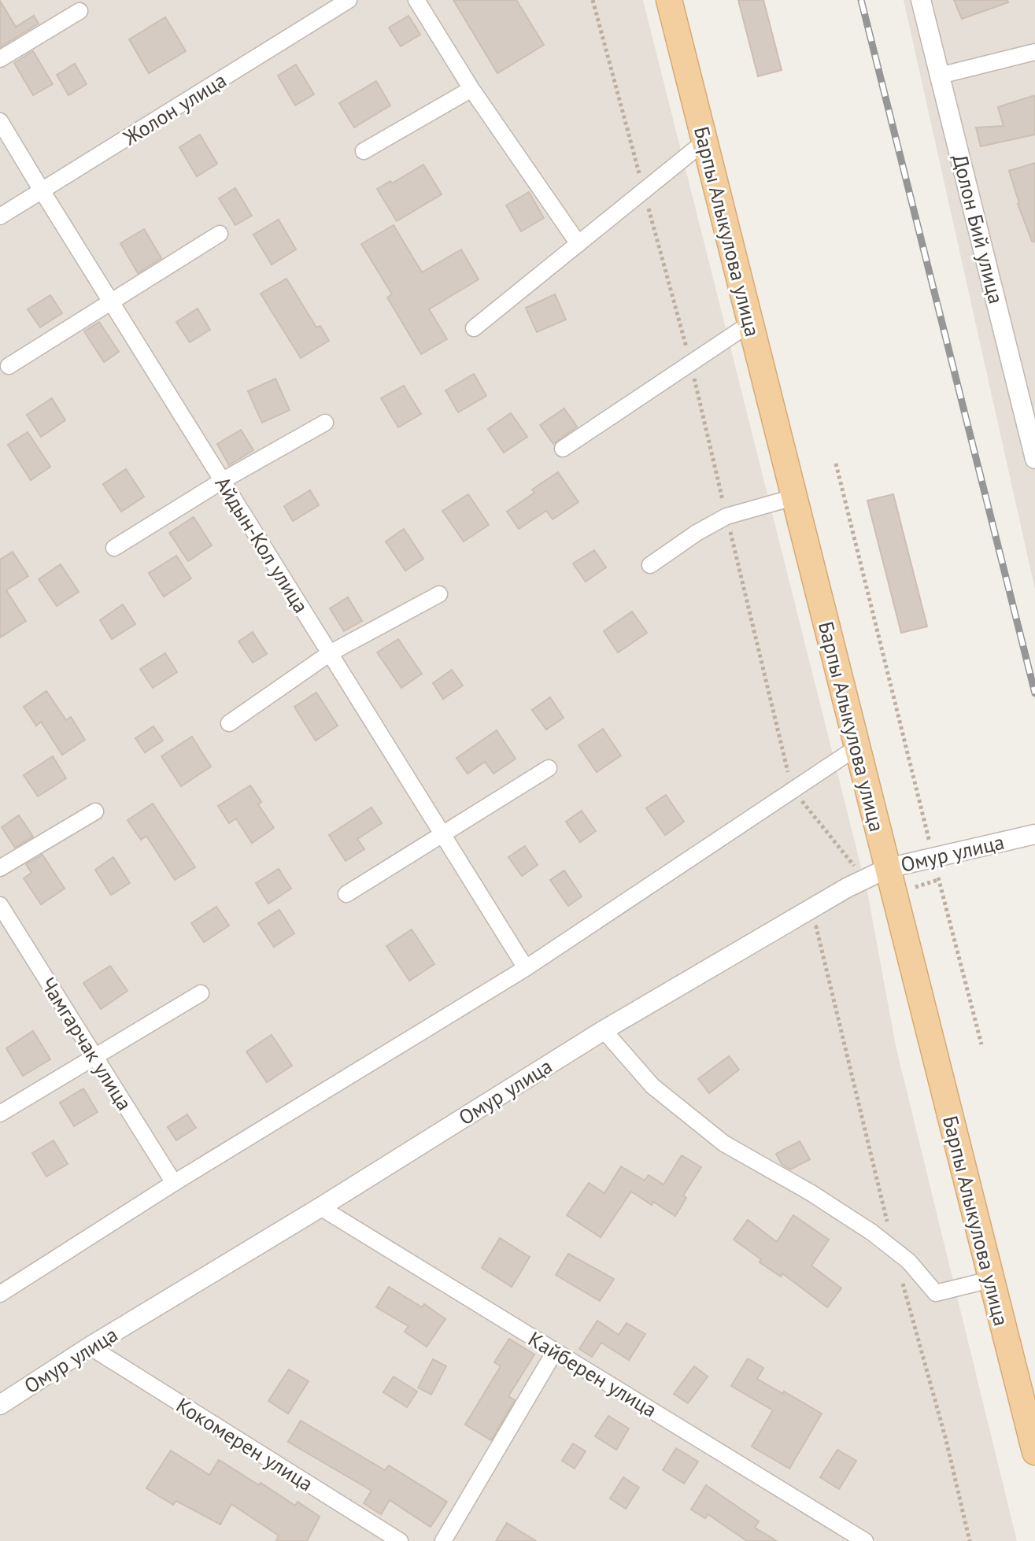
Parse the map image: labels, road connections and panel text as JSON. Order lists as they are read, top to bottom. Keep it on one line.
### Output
{"streets":{"main road":["Барпы Алыкулова улица"],"street":["Жолон улица","Долон Бий улица","Айдын-Кол улица","Омур улица","Чамгарчак улица","Кайберен улица","Кокомерен улица"]},"crossings":[["Жолон улица","Айдын-Кол улица"],["Барпы Алыкулова улица","Омур улица"],["Омур улица","Кайберен улица"],["Омур улица","Кокомерен улица"]]}
